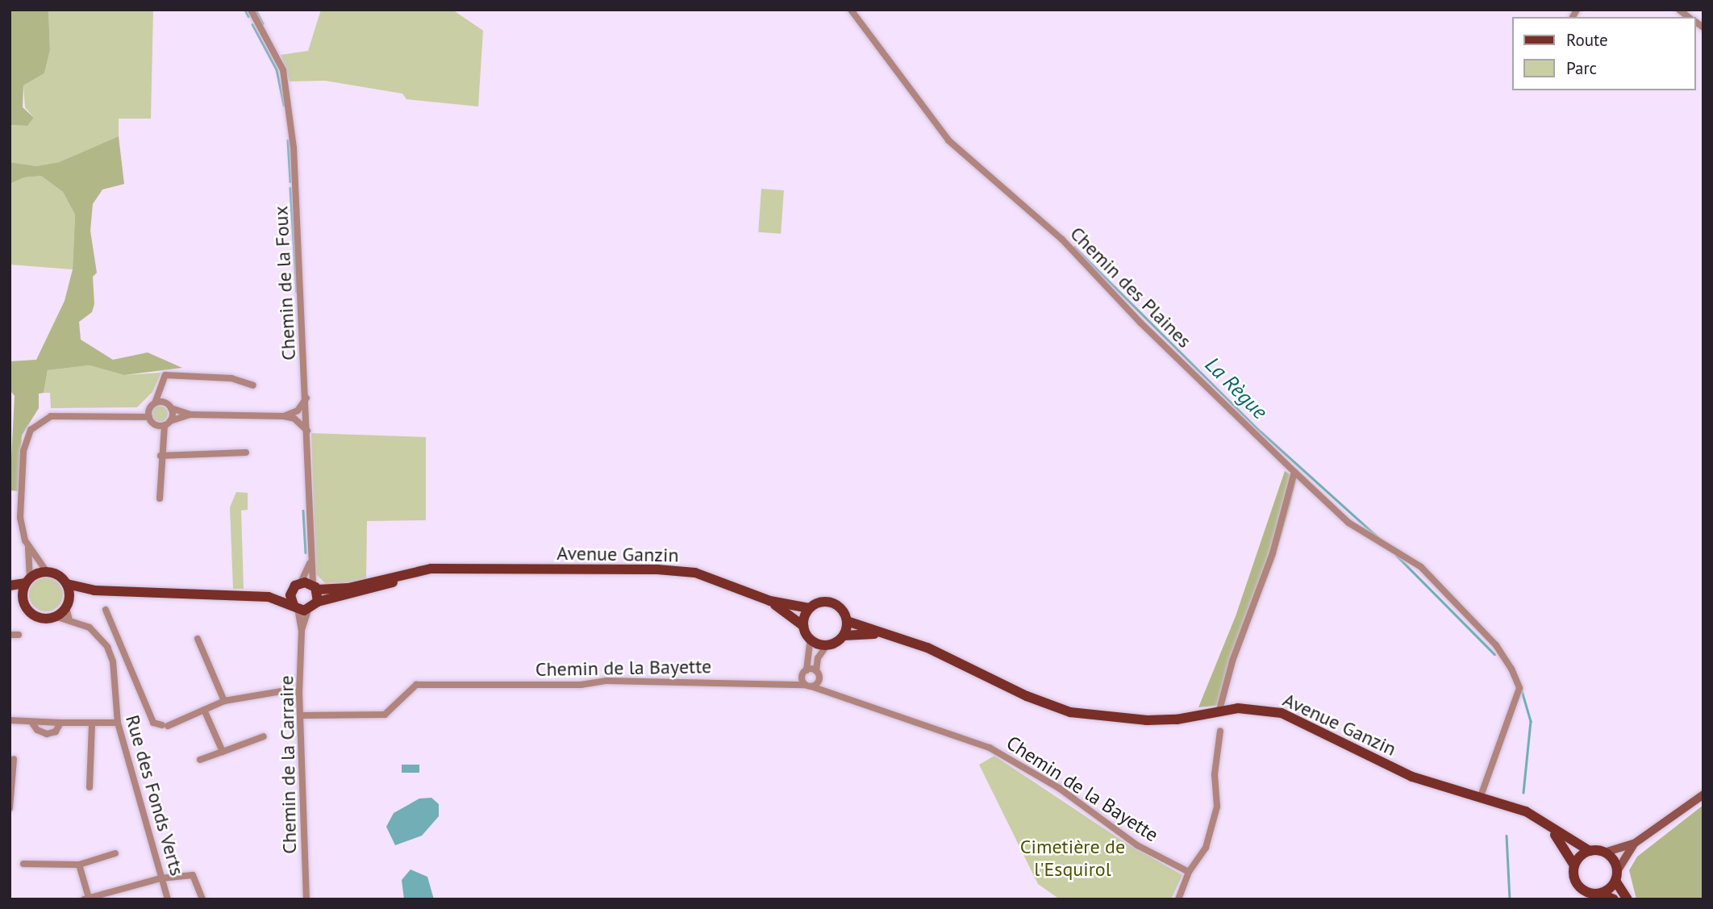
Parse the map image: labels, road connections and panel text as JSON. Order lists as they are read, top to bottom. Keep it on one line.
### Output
{"streets":{"main road":["Avenue Ganzin"],"street":["Chemin de la Foux","Chemin des Plaines","Chemin de la Bayette","Chemin de la Carraire","Rue des Fonds Verts"]},"crossings":[["Chemin de la Foux","Avenue Ganzin"],["Chemin des Plaines","Avenue Ganzin"],["Chemin de la Bayette","Chemin de la Carraire"]],"water":["La Règue"],"parks":["Cimetière de l'Esquirol"],"legend":["Route","Parc"]}
